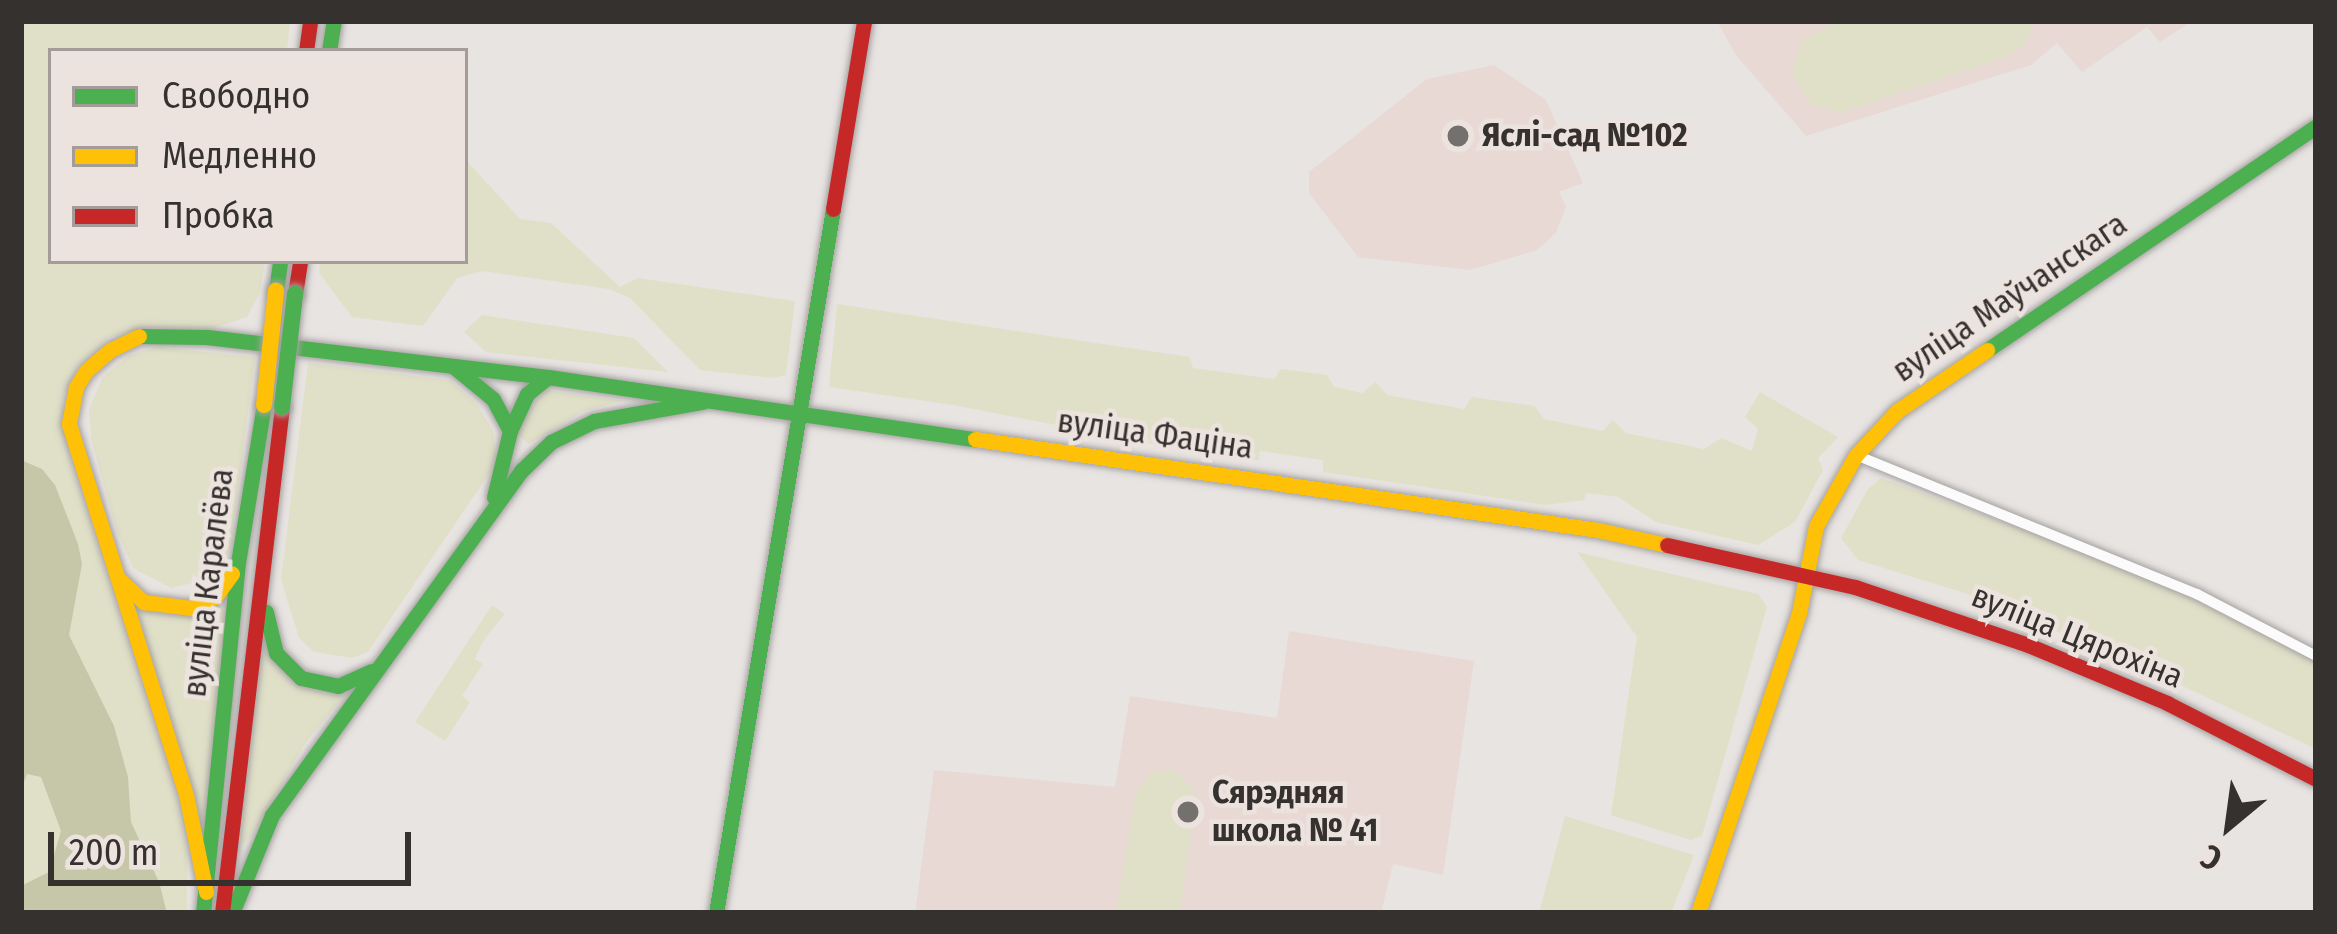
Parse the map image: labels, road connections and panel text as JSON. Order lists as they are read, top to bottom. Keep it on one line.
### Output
{"streets":{"main road":["вуліца Маўчанскага","вуліца Фаціна","вуліца Каралёва","вуліца Цярохіна"]},"crossings":[["вуліца Маўчанскага","вуліца Фаціна"],["вуліца Маўчанскага","вуліца Цярохіна"],["вуліца Фаціна","вуліца Цярохіна"]],"places":["Яслі-сад №102","Сярэдняя школа № 41"],"legend":["Свободно","Медленно","Пробка"],"scale_bar":"200 m","north":"bottom left"}
